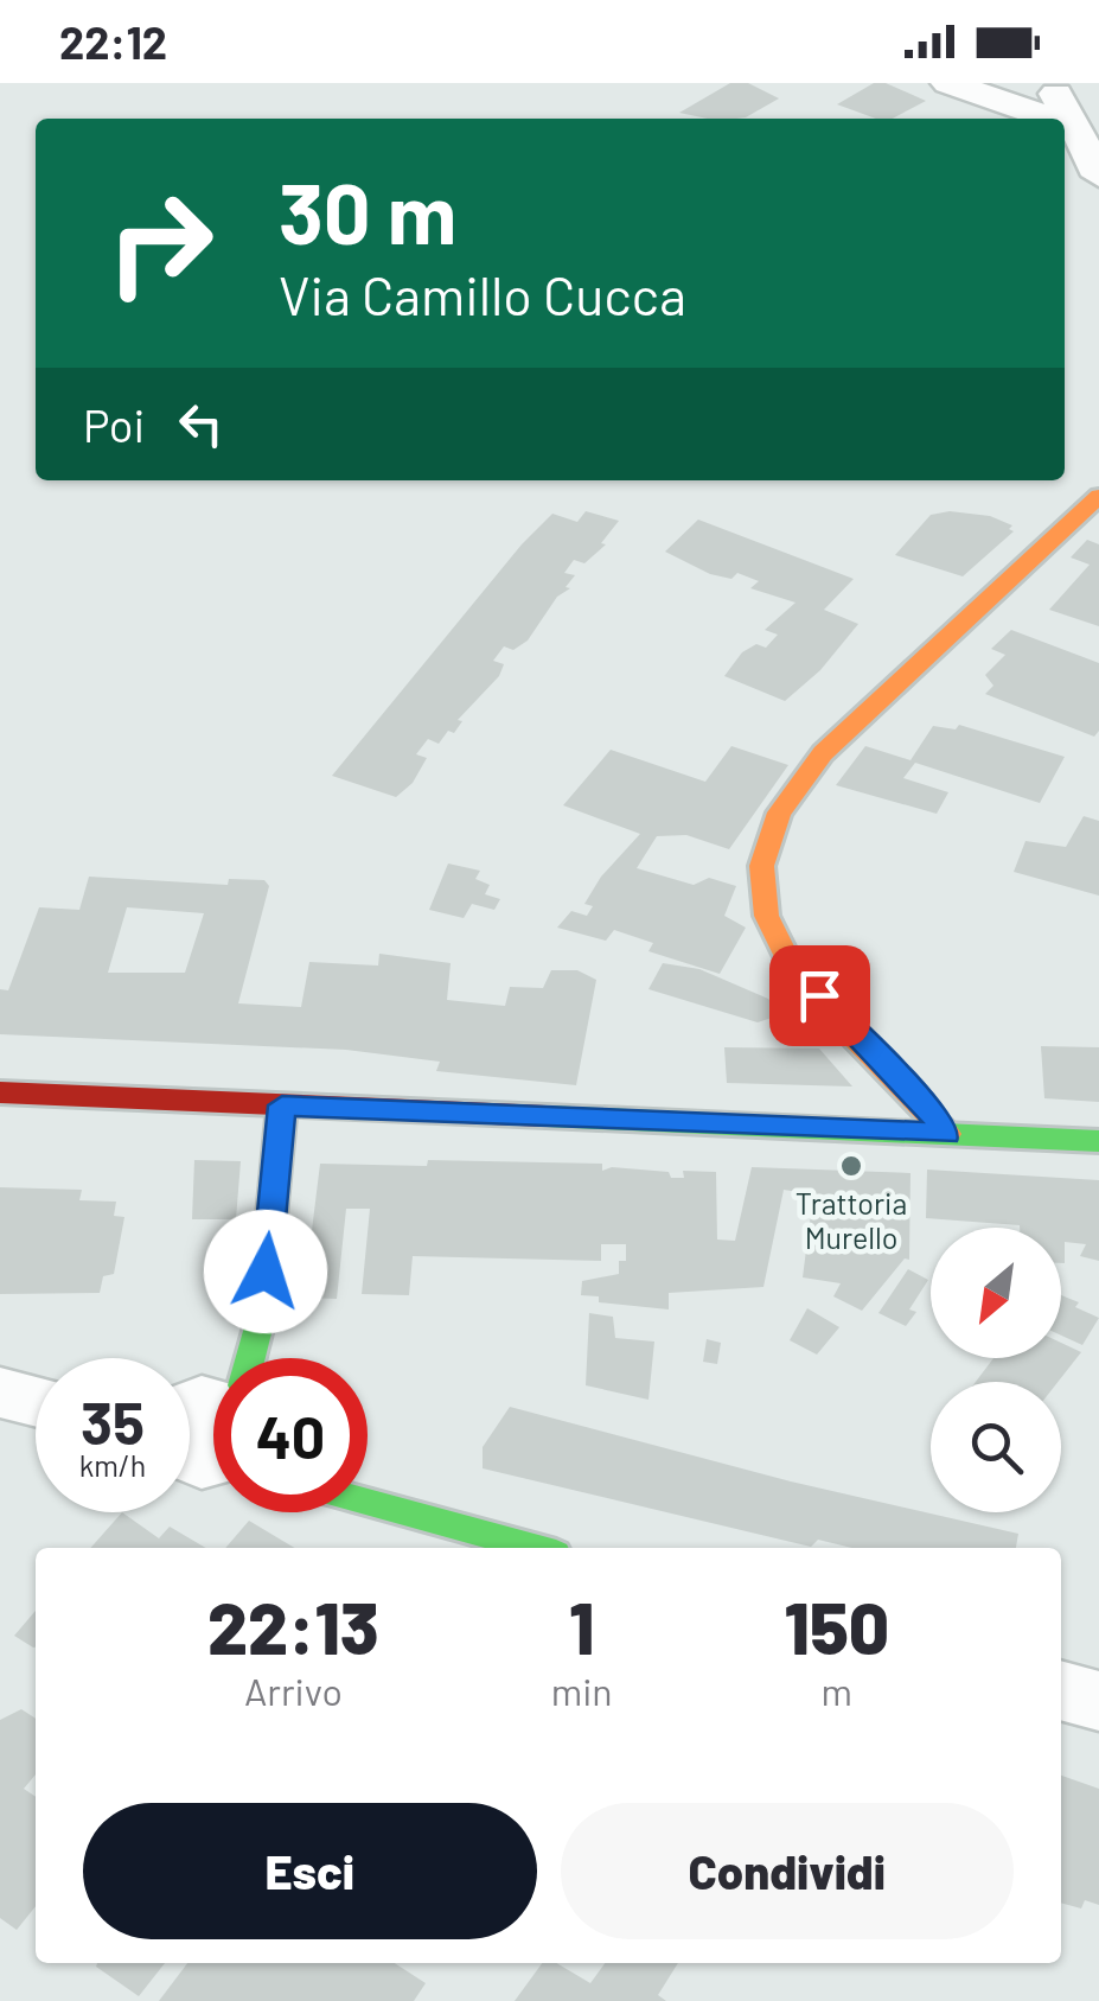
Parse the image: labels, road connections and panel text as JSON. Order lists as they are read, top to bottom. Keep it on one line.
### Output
{"places":["Trattoria Murello"],"north":"bottom left","page":{"status":"22:12","turn":["30 m","Via Camillo Cucca"],"then":"Poi","speed":"35 km/h","limit":"40","eta":["22:13","Arrivo","1","min","150","m"],"buttons":["Esci","Condividi"]}}
